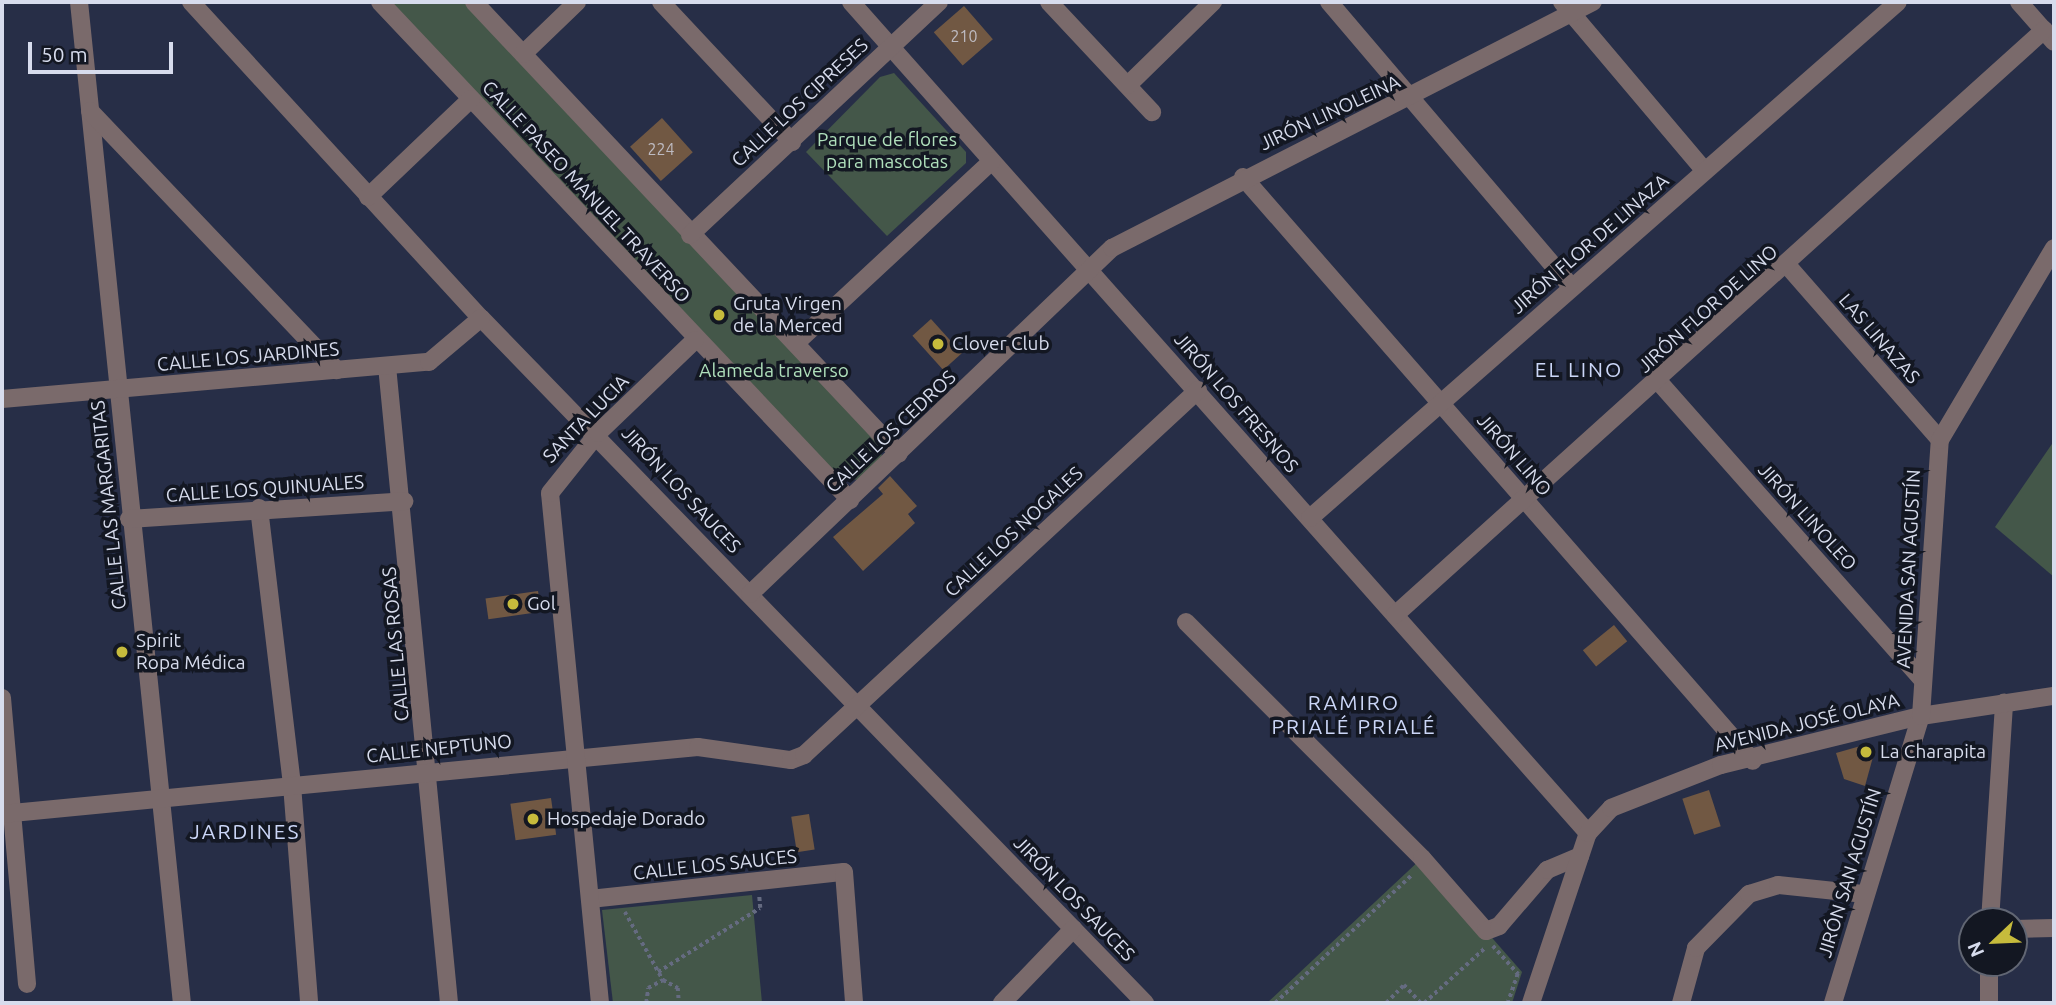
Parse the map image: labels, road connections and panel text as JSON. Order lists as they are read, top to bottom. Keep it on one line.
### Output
{"streets":{"street":["CALLE LOS CIPRESES","JIRÓN LINOLEINA","CALLE PASEO MANUEL TRAVERSO","JIRÓN FLOR DE LINAZA","JIRÓN FLOR DE LINO","LAS LINAZAS","CALLE LOS JARDINES","JIRÓN LOS FRESNOS","SANTA LUCIA","CALLE LOS CEDROS","JIRÓN LINO","CALLE LOS QUINUALES","JIRÓN LOS SAUCES","CALLE LAS MARGARITAS","JIRÓN LINOLEO","CALLE LOS NOGALES","AVENIDA SAN AGUSTÍN","CALLE LAS ROSAS","AVENIDA JOSÉ OLAYA","CALLE NEPTUNO","CALLE LOS SAUCES","JIRÓN SAN AGUSTÍN"]},"crossings":[["CALLE LOS CIPRESES","JIRÓN LOS FRESNOS"],["JIRÓN LINOLEINA","JIRÓN LOS FRESNOS"],["JIRÓN LINOLEINA","CALLE LOS CEDROS"],["JIRÓN LINOLEINA","JIRÓN LINO"],["CALLE PASEO MANUEL TRAVERSO","SANTA LUCIA"],["CALLE PASEO MANUEL TRAVERSO","CALLE LOS CEDROS"],["JIRÓN FLOR DE LINAZA","JIRÓN LOS FRESNOS"],["JIRÓN FLOR DE LINAZA","JIRÓN LINO"],["JIRÓN FLOR DE LINO","LAS LINAZAS"],["JIRÓN FLOR DE LINO","JIRÓN LOS FRESNOS"],["JIRÓN FLOR DE LINO","JIRÓN LINO"],["JIRÓN FLOR DE LINO","JIRÓN LINOLEO"],["LAS LINAZAS","AVENIDA SAN AGUSTÍN"],["CALLE LOS JARDINES","JIRÓN LOS SAUCES"],["CALLE LOS JARDINES","CALLE LAS MARGARITAS"],["CALLE LOS JARDINES","CALLE LAS ROSAS"],["JIRÓN LOS FRESNOS","CALLE LOS CEDROS"],["JIRÓN LOS FRESNOS","CALLE LOS NOGALES"],["JIRÓN LOS FRESNOS","AVENIDA JOSÉ OLAYA"],["SANTA LUCIA","JIRÓN LOS SAUCES"],["SANTA LUCIA","CALLE NEPTUNO"],["SANTA LUCIA","CALLE LOS SAUCES"],["CALLE LOS CEDROS","JIRÓN LOS SAUCES"],["JIRÓN LINO","AVENIDA JOSÉ OLAYA"],["CALLE LOS QUINUALES","CALLE LAS MARGARITAS"],["CALLE LOS QUINUALES","CALLE LAS ROSAS"],["JIRÓN LOS SAUCES","CALLE LOS NOGALES"],["JIRÓN LOS SAUCES","CALLE NEPTUNO"],["CALLE LAS MARGARITAS","CALLE NEPTUNO"],["JIRÓN LINOLEO","AVENIDA SAN AGUSTÍN"],["CALLE LOS NOGALES","CALLE NEPTUNO"],["AVENIDA SAN AGUSTÍN","AVENIDA JOSÉ OLAYA"],["AVENIDA SAN AGUSTÍN","JIRÓN SAN AGUSTÍN"],["CALLE LAS ROSAS","CALLE NEPTUNO"],["AVENIDA JOSÉ OLAYA","JIRÓN SAN AGUSTÍN"]],"districts":["EL LINO","RAMIRO PRIALÉ PRIALÉ","JARDINES"],"parks":["Parque de flores para mascotas","Alameda traverso"],"places":["Gruta Virgen de la Merced","Clover Club","Gol","Spirit Ropa Médica","La Charapita","Hospedaje Dorado"],"house_numbers":["210","224"],"scale_bar":"50 m","north":"bottom left"}
